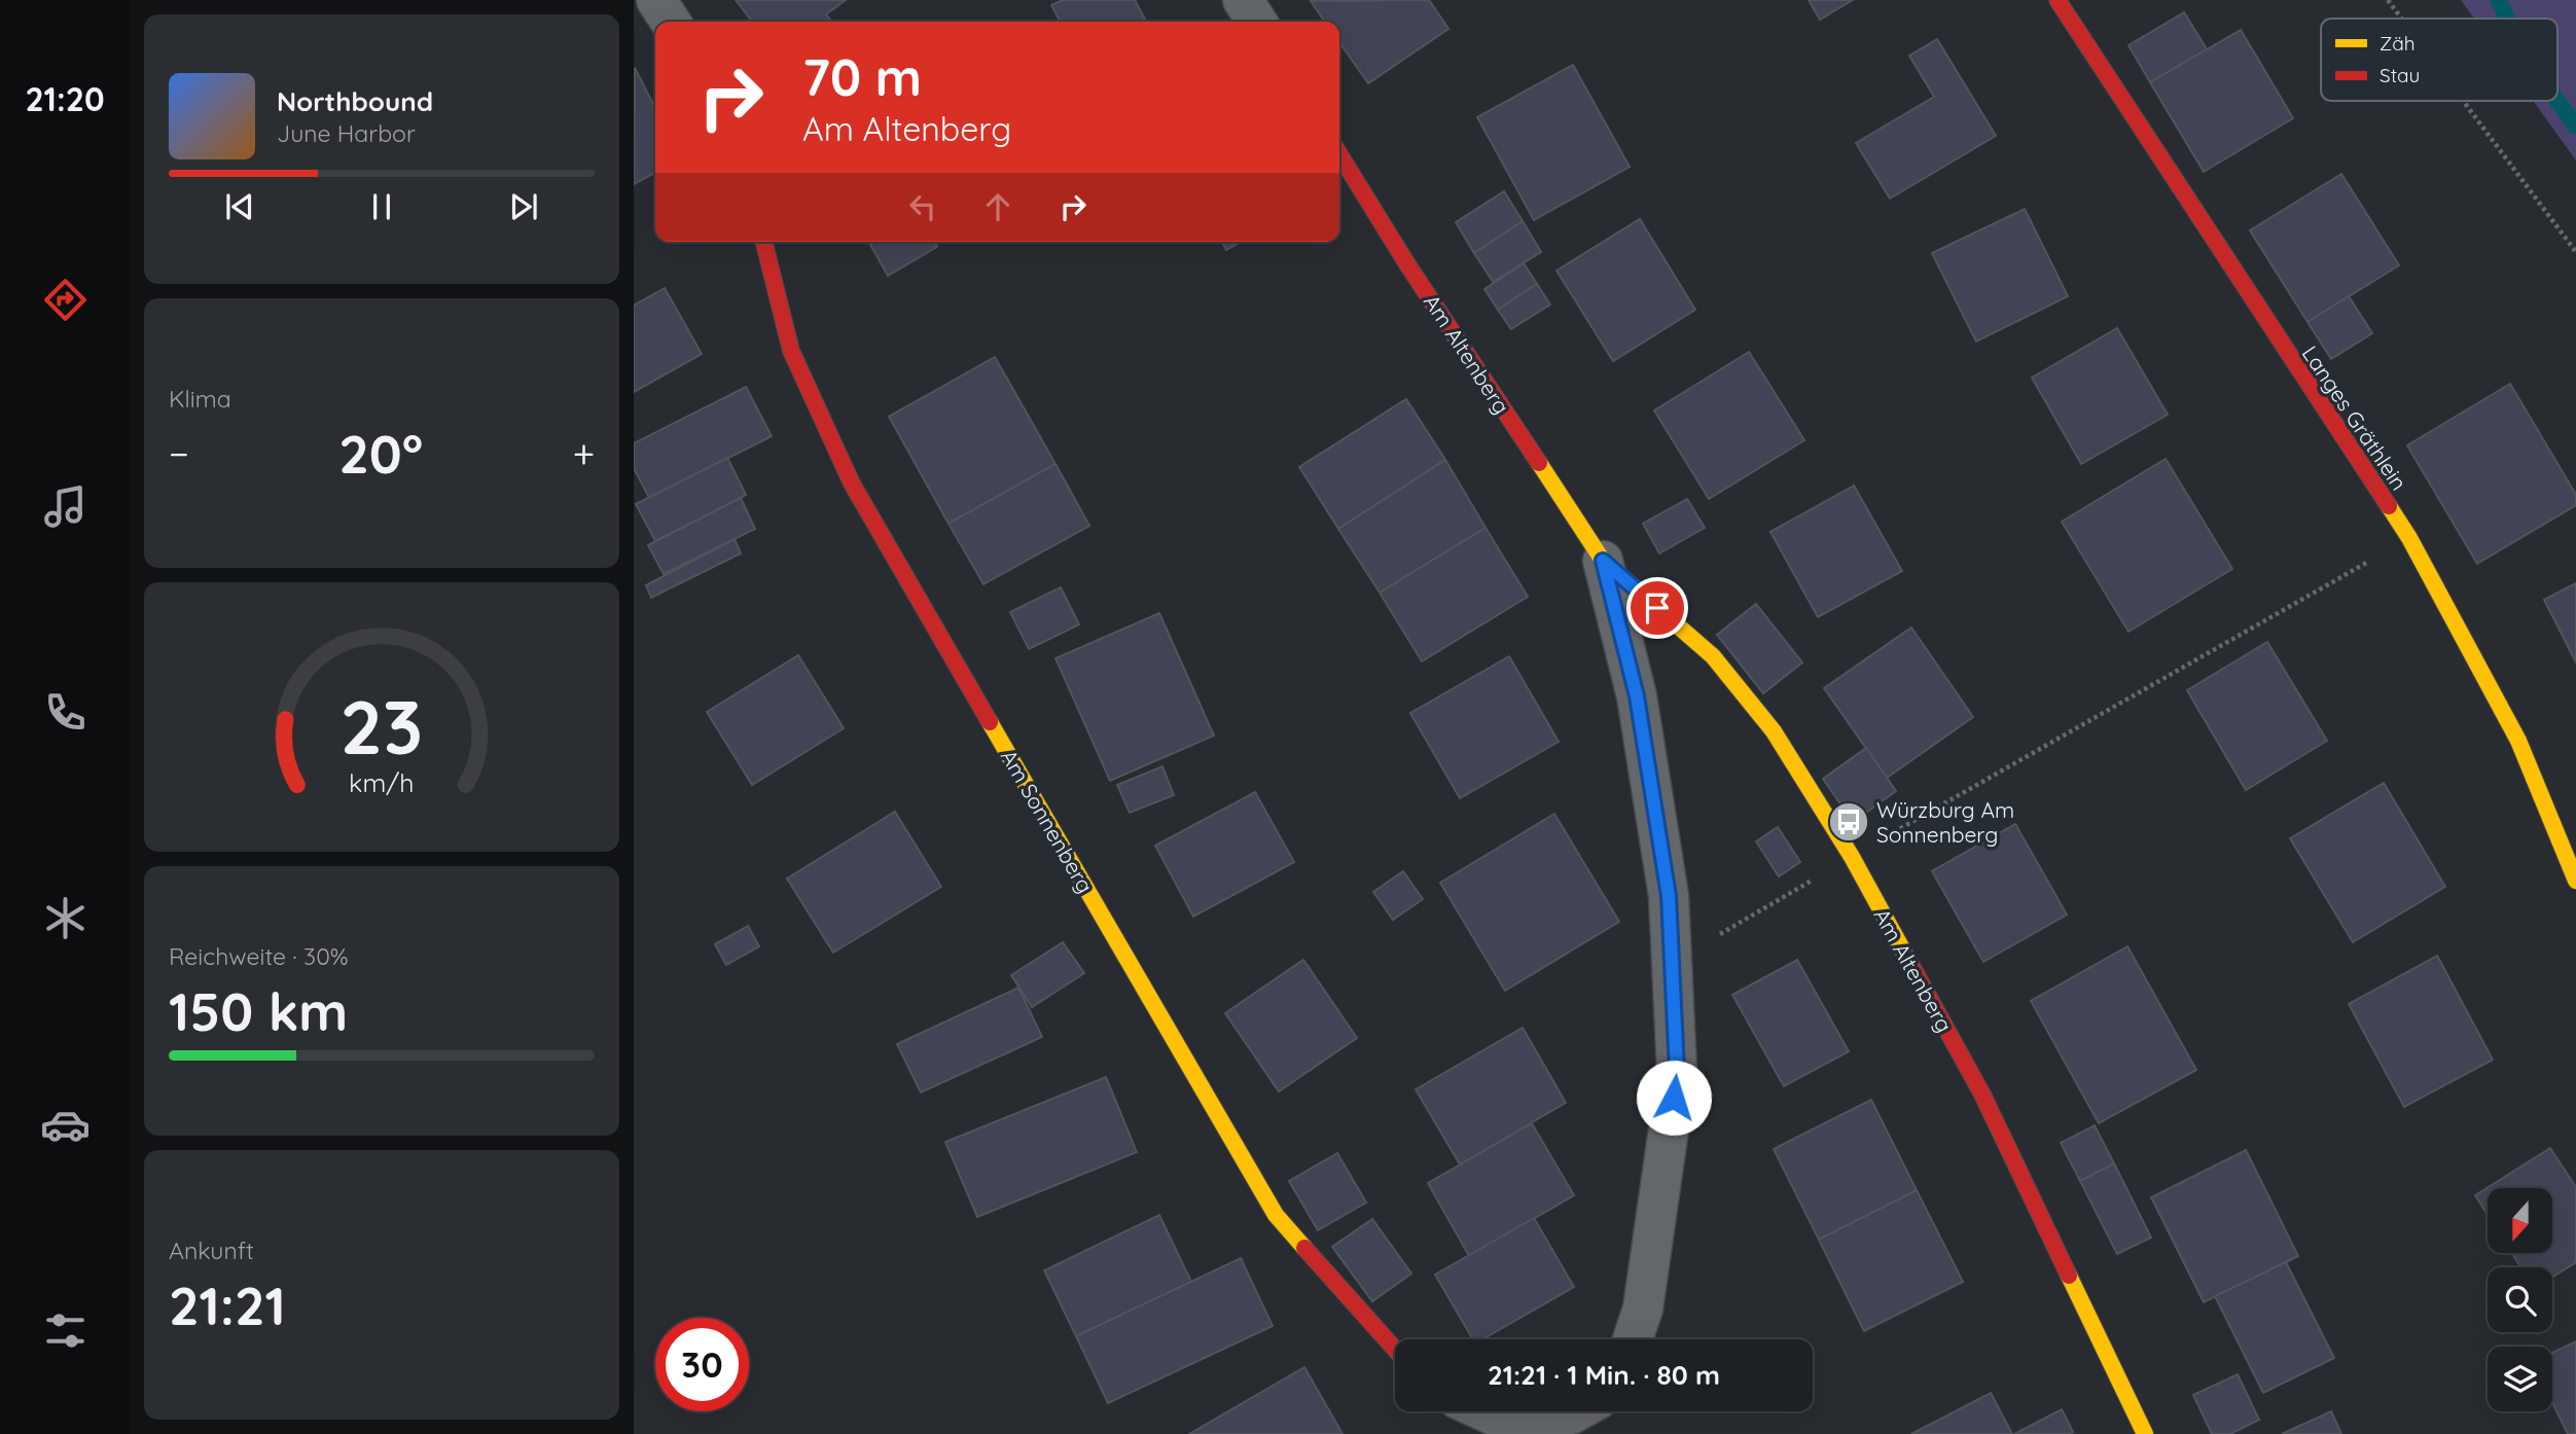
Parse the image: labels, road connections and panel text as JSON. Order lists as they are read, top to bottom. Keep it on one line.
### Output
{"streets":{"street":["Am Altenberg","Langes Gräthlein","Am Sonnenberg"]},"places":{"bus stop":["Würzburg Am Sonnenberg"]},"legend":["Zäh","Stau"],"north":"bottom","page":{"tabs":"21:20","turn":["70 m","Am Altenberg"],"song":["Northbound","June Harbor"],"tile":["Klima",["Reichweite · 30%","150 km"],["Ankunft","21:21"]],"heat":["−","20°","+"],"limit":"30","trip":"21:21 · 1 Min. · 80 m","gauge":["23","km/h"]}}
